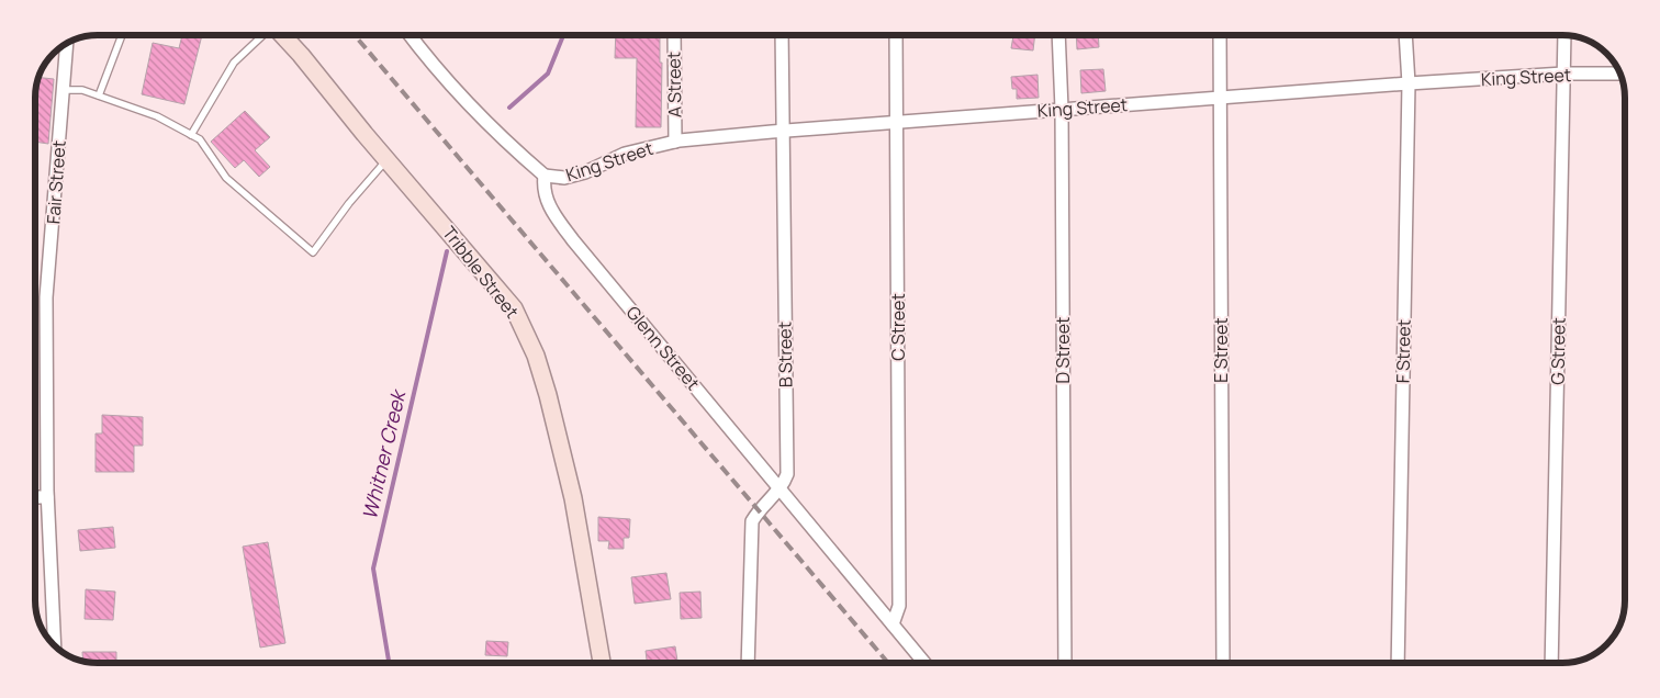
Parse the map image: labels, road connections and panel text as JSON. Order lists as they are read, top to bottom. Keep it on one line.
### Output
{"streets":{"street":["King Street","A Street","Fair Street","Tribble Street","C Street","Glenn Street","D Street","E Street","F Street","G Street","B Street"]},"crossings":[["King Street","A Street"],["King Street","C Street"],["King Street","Glenn Street"],["King Street","D Street"],["King Street","E Street"],["King Street","F Street"],["King Street","G Street"],["King Street","B Street"],["C Street","Glenn Street"],["Glenn Street","B Street"]],"water":["Whitner Creek"]}
